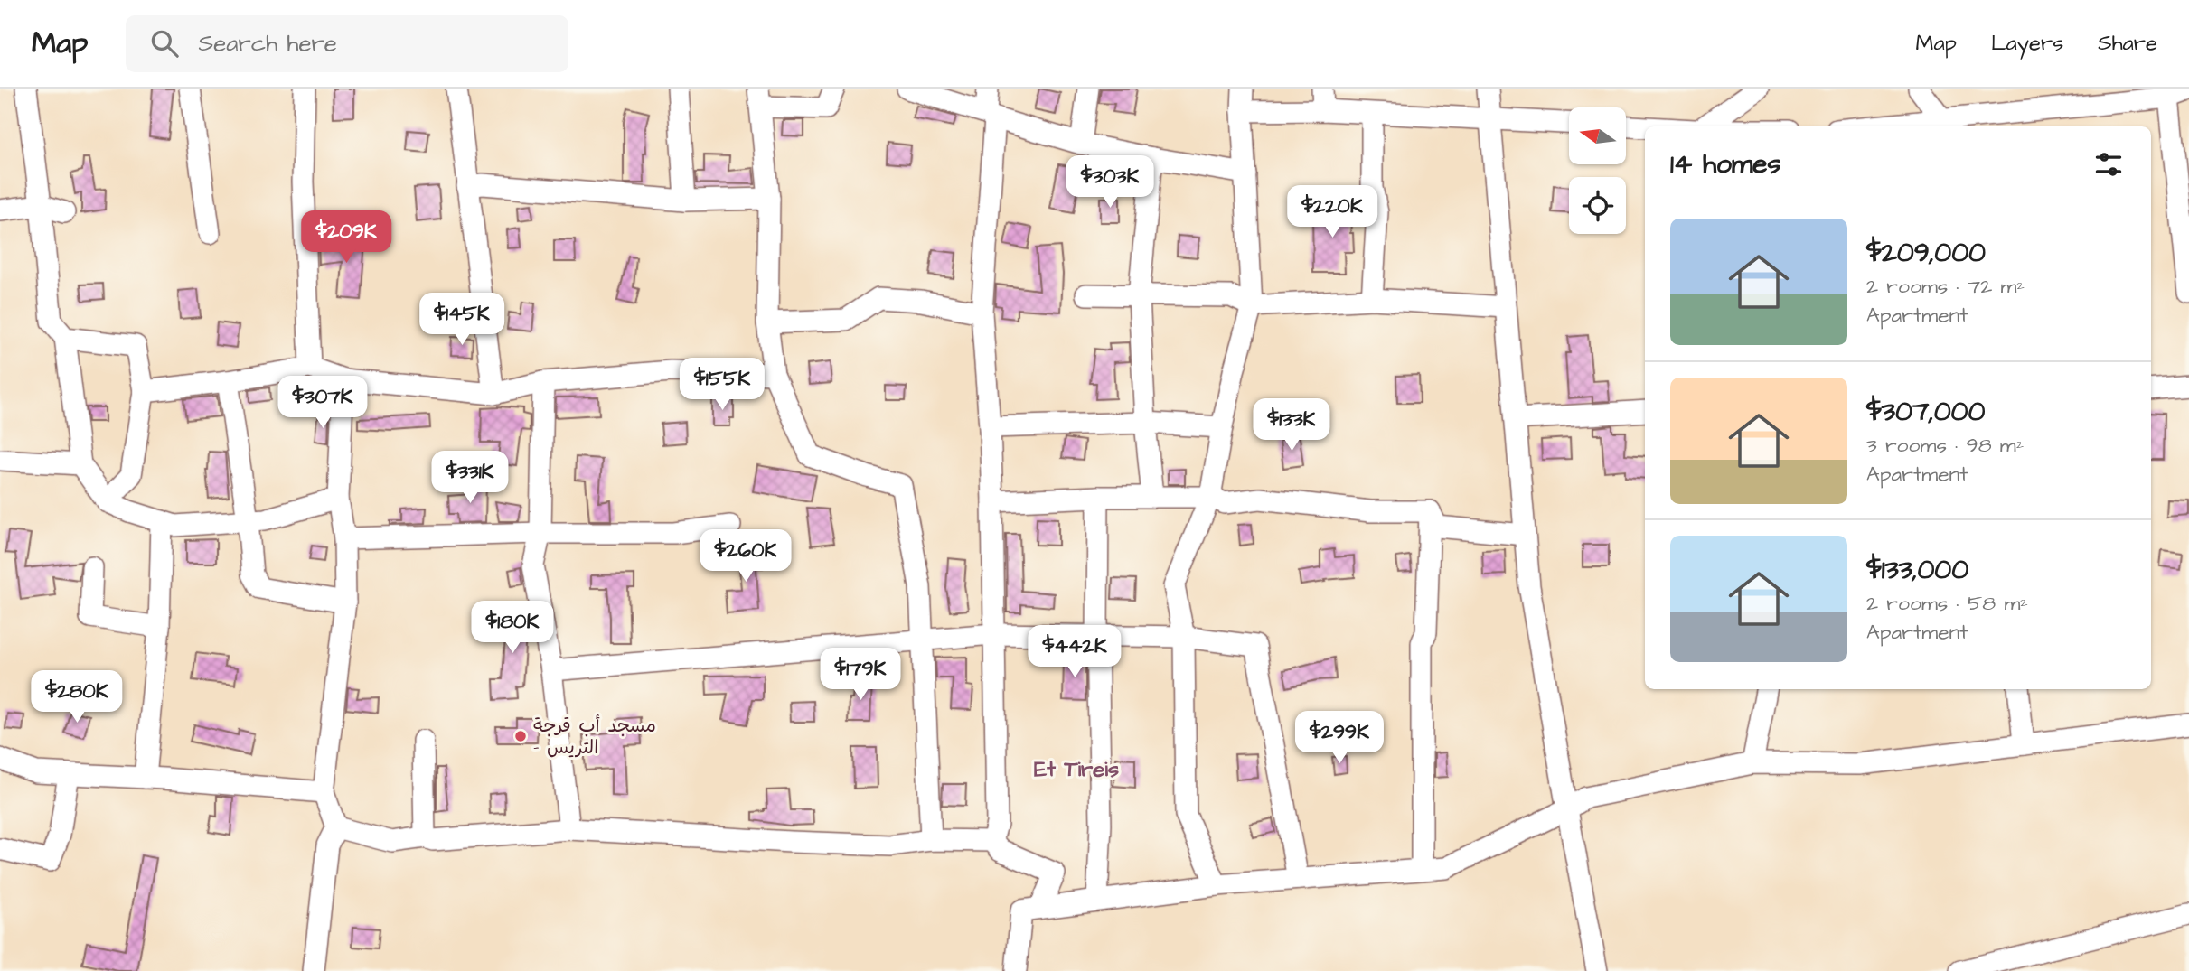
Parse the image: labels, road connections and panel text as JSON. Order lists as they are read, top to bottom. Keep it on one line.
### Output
{"districts":["Et Tireis"],"places":["مسجد أب قرجة - التريس"],"north":"left","page":{"header":"Map","search":"Search here","nav":["Map","Layers","Share"],"heading":"14 homes","price":["$303K","$220K","$209K","$145K","$155K","$307K","$133K","$331K","$260K","$180K","$442K","$179K","$280K","$299K"],"list":[{"name":"$209,000","note":"2 rooms · 72 m² · Apartment"},{"name":"$307,000","note":"3 rooms · 98 m² · Apartment"},{"name":"$133,000","note":"2 rooms · 58 m² · Apartment"}]}}
